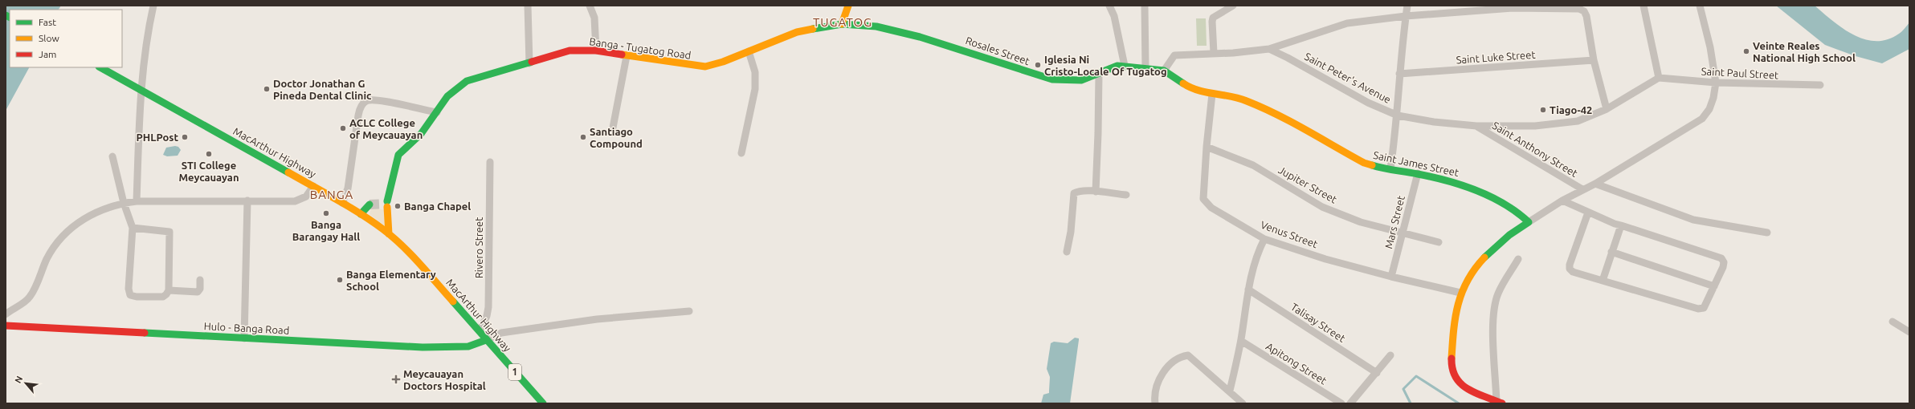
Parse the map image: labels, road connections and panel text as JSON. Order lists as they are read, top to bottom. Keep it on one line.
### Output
{"streets":{"main road":["Banga - Tugatog Road","Rosales Street","MacArthur Highway","Saint James Street","Hulo - Banga Road","1"],"street":["Saint Luke Street","Saint Paul Street","Saint Peter's Avenue","Saint Anthony Street","Jupiter Street","Mars Street","Venus Street","Rivero Street","Talisay Street","Apitong Street"]},"crossings":[["Banga - Tugatog Road","Rosales Street"],["Banga - Tugatog Road","MacArthur Highway"],["Rosales Street","Saint Peter's Avenue"],["Rosales Street","Saint James Street"],["Saint Paul Street","Saint Peter's Avenue"],["Saint Peter's Avenue","Saint Anthony Street"],["Saint Peter's Avenue","Saint James Street"],["MacArthur Highway","Rivero Street"],["MacArthur Highway","Hulo - Banga Road"],["Saint James Street","Mars Street"],["Saint James Street","Venus Street"],["Jupiter Street","Mars Street"],["Jupiter Street","Venus Street"],["Mars Street","Venus Street"]],"districts":["TUGATOG","BANGA"],"places":{"other":["Veinte Reales National High School","Iglesia Ni Cristo-Locale Of Tugatog","Doctor Jonathan G Pineda Dental Clinic","Tiago-42","ACLC College of Meycauayan","PHLPost","Santiago Compound","STI College Meycauayan","Banga Chapel","Banga Barangay Hall","Banga Elementary School"],"health":["Meycauayan Doctors Hospital"]},"legend":["Fast","Slow","Jam"],"north":"top left"}
